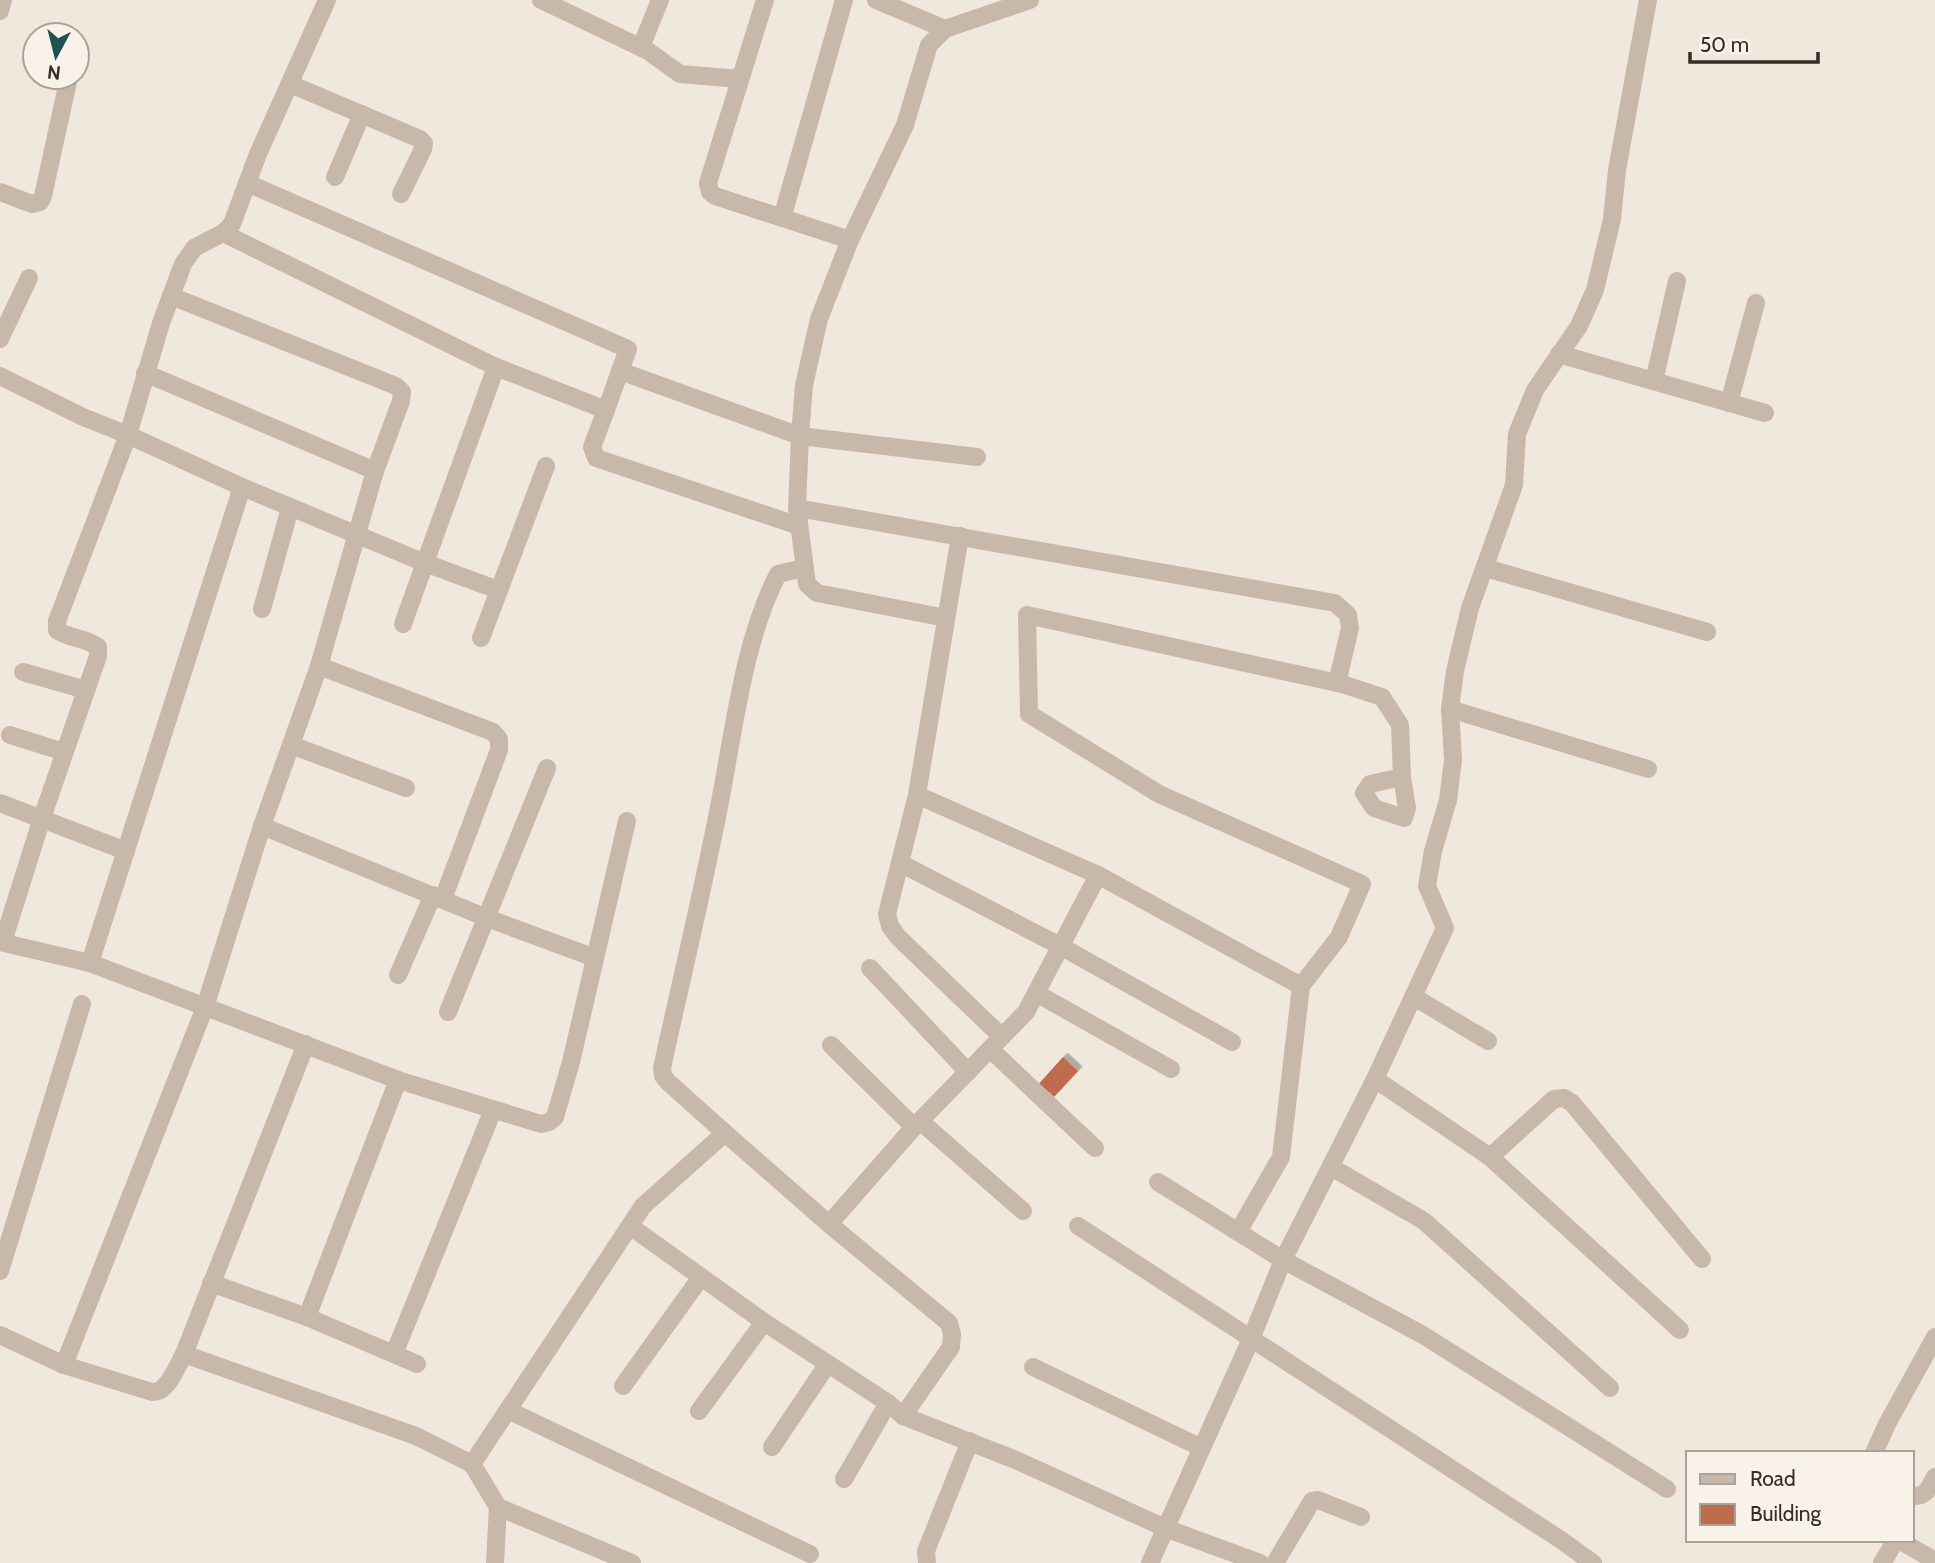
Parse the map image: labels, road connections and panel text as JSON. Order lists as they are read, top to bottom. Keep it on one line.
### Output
{"legend":["Road","Building"],"scale_bar":"50 m","north":"bottom"}
